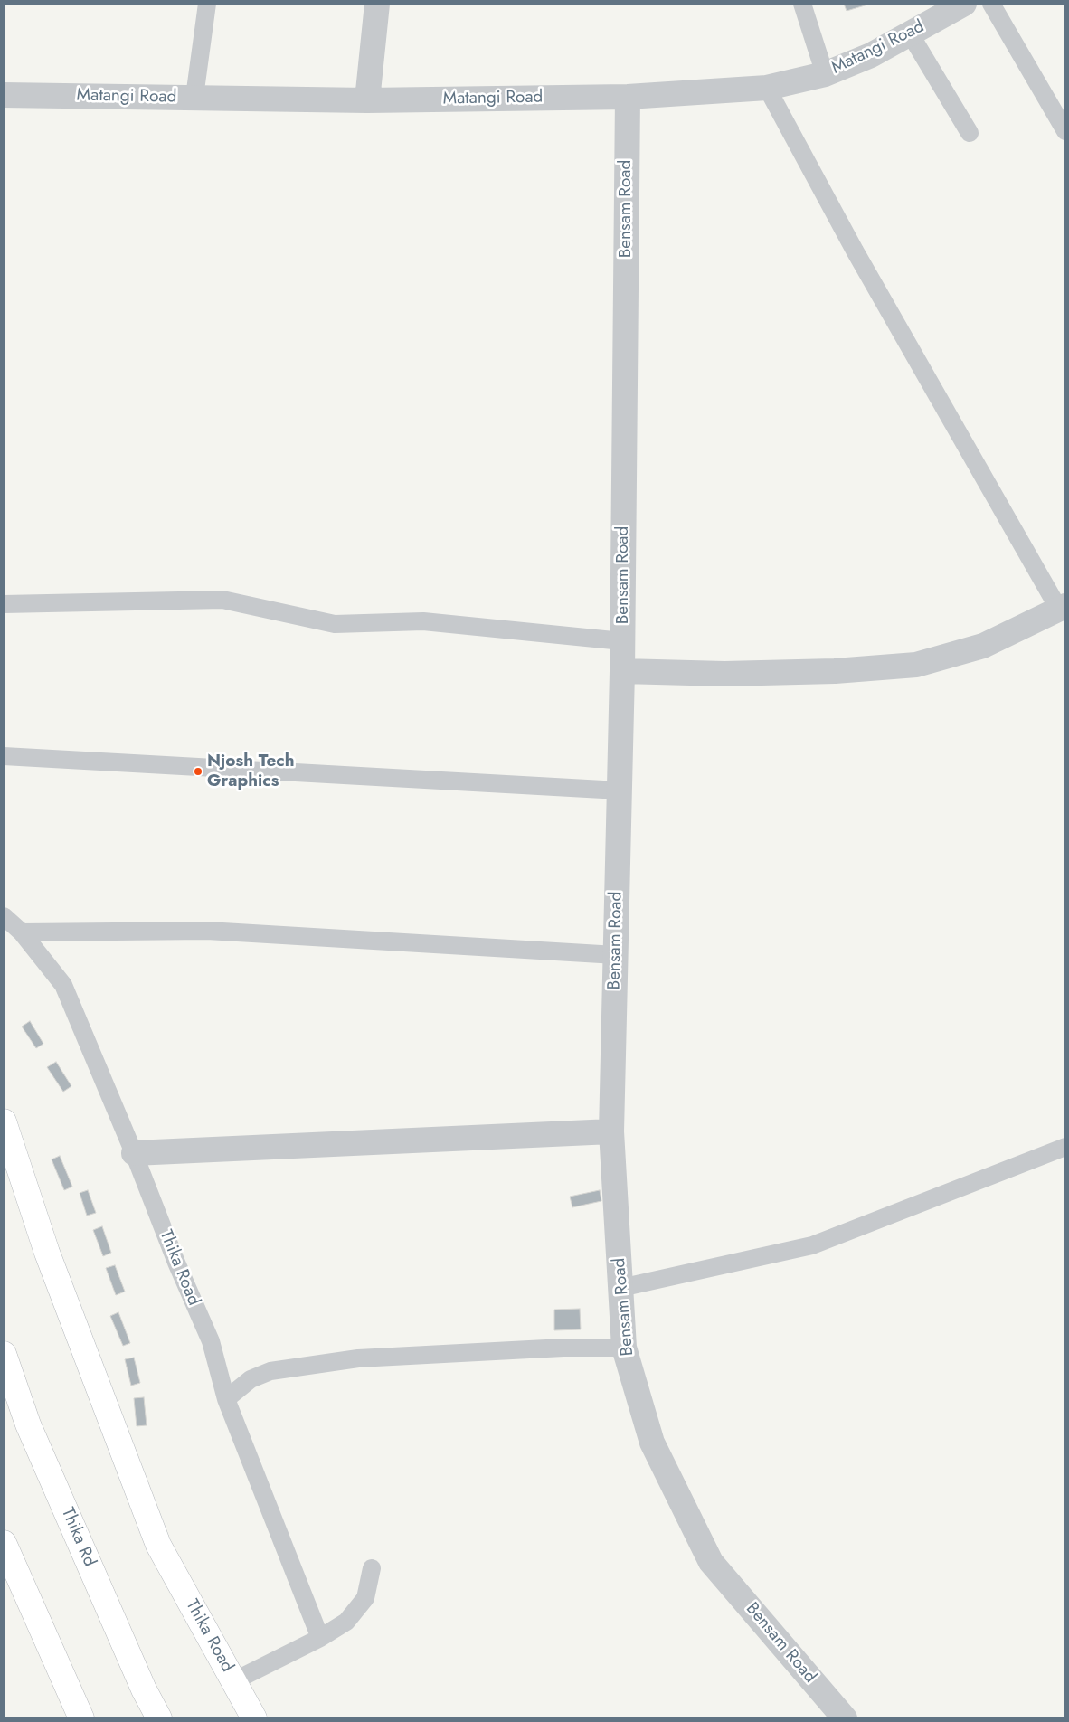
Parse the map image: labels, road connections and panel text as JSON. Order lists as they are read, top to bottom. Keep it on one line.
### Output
{"streets":{"main road":["Thika Road","Thika Rd"],"street":["Matangi Road","Bensam Road"]},"crossings":[["Matangi Road","Bensam Road"]],"places":["Njosh Tech Graphics"]}
